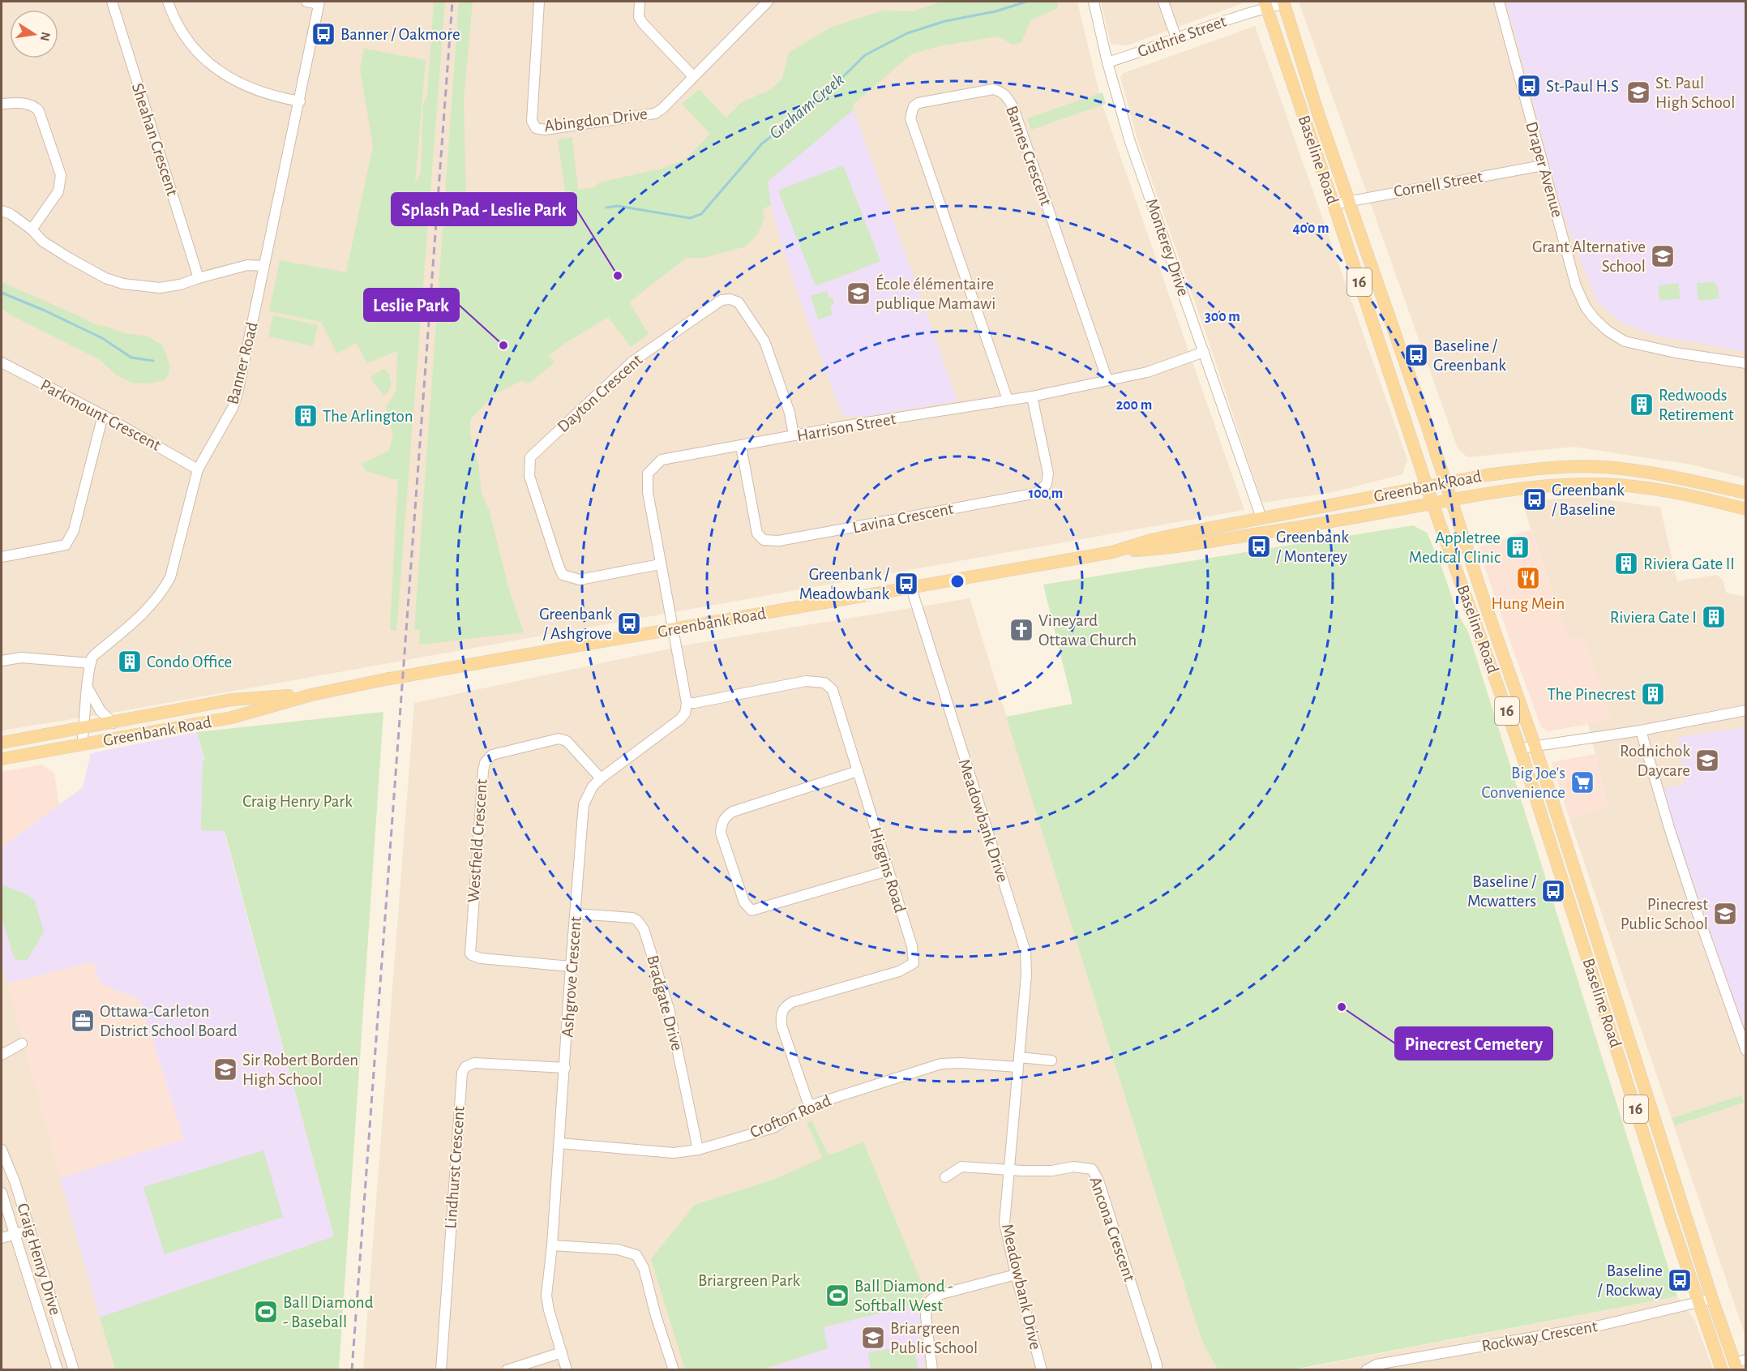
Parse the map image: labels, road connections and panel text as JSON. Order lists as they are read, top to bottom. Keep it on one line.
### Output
{"streets":{"main road":["Baseline Road","16","Greenbank Road"],"street":["Guthrie Street","Abingdon Drive","Sheahan Crescent","Barnes Crescent","Draper Avenue","Cornell Street","Monterey Drive","Banner Road","Dayton Crescent","Parkmount Crescent","Harrison Street","Lavina Crescent","Meadowbank Drive","Westfield Crescent","Higgins Road","Ashgrove Crescent","Bradgate Drive","Crofton Road","Lindhurst Crescent","Ancona Crescent","Craig Henry Drive","Rockway Crescent"]},"crossings":[["Guthrie Street","Baseline Road"],["Guthrie Street","Monterey Drive"],["Barnes Crescent","Harrison Street"],["Baseline Road","Cornell Street"],["Baseline Road","Greenbank Road"],["Baseline Road","Rockway Crescent"],["Draper Avenue","Cornell Street"],["Monterey Drive","Harrison Street"],["Monterey Drive","Greenbank Road"],["Banner Road","Parkmount Crescent"],["Dayton Crescent","Harrison Street"],["Harrison Street","Greenbank Road"],["Harrison Street","Lavina Crescent"],["Greenbank Road","Meadowbank Drive"],["Meadowbank Drive","Crofton Road"],["Meadowbank Drive","Ancona Crescent"],["Westfield Crescent","Ashgrove Crescent"],["Higgins Road","Ashgrove Crescent"],["Higgins Road","Crofton Road"],["Ashgrove Crescent","Bradgate Drive"],["Ashgrove Crescent","Crofton Road"],["Ashgrove Crescent","Lindhurst Crescent"],["Bradgate Drive","Crofton Road"]],"water":["Graham Creek"],"parks":["Craig Henry Park","Briargreen Park"],"places":{"bus stop":["Banner / Oakmore","St-Paul H.S","Baseline / Greenbank","Greenbank / Baseline","Greenbank / Monterey","Greenbank / Meadowbank","Greenbank / Ashgrove","Baseline / Mcwatters","Baseline / Rockway"],"school or university":["St. Paul High School","Grant Alternative School","École élémentaire publique Mamawi","Rodnichok Daycare","Pinecrest Public School","Sir Robert Borden High School","Briargreen Public School"],"other":["Splash Pad - Leslie Park","Leslie Park","Pinecrest Cemetery"],"building":["Redwoods Retirement","The Arlington","Appletree Medical Clinic","Riviera Gate II","Riviera Gate I","Condo Office","The Pinecrest"],"restaurant":["Hung Mein"],"church":["Vineyard Ottawa Church"],"supermarket":["Big Joe's Convenience"],"office":["Ottawa-Carleton District School Board"],"sports":["Ball Diamond - Softball West","Ball Diamond - Baseball"]},"north":"right","rings":["400 m","300 m","200 m","100 m"]}
